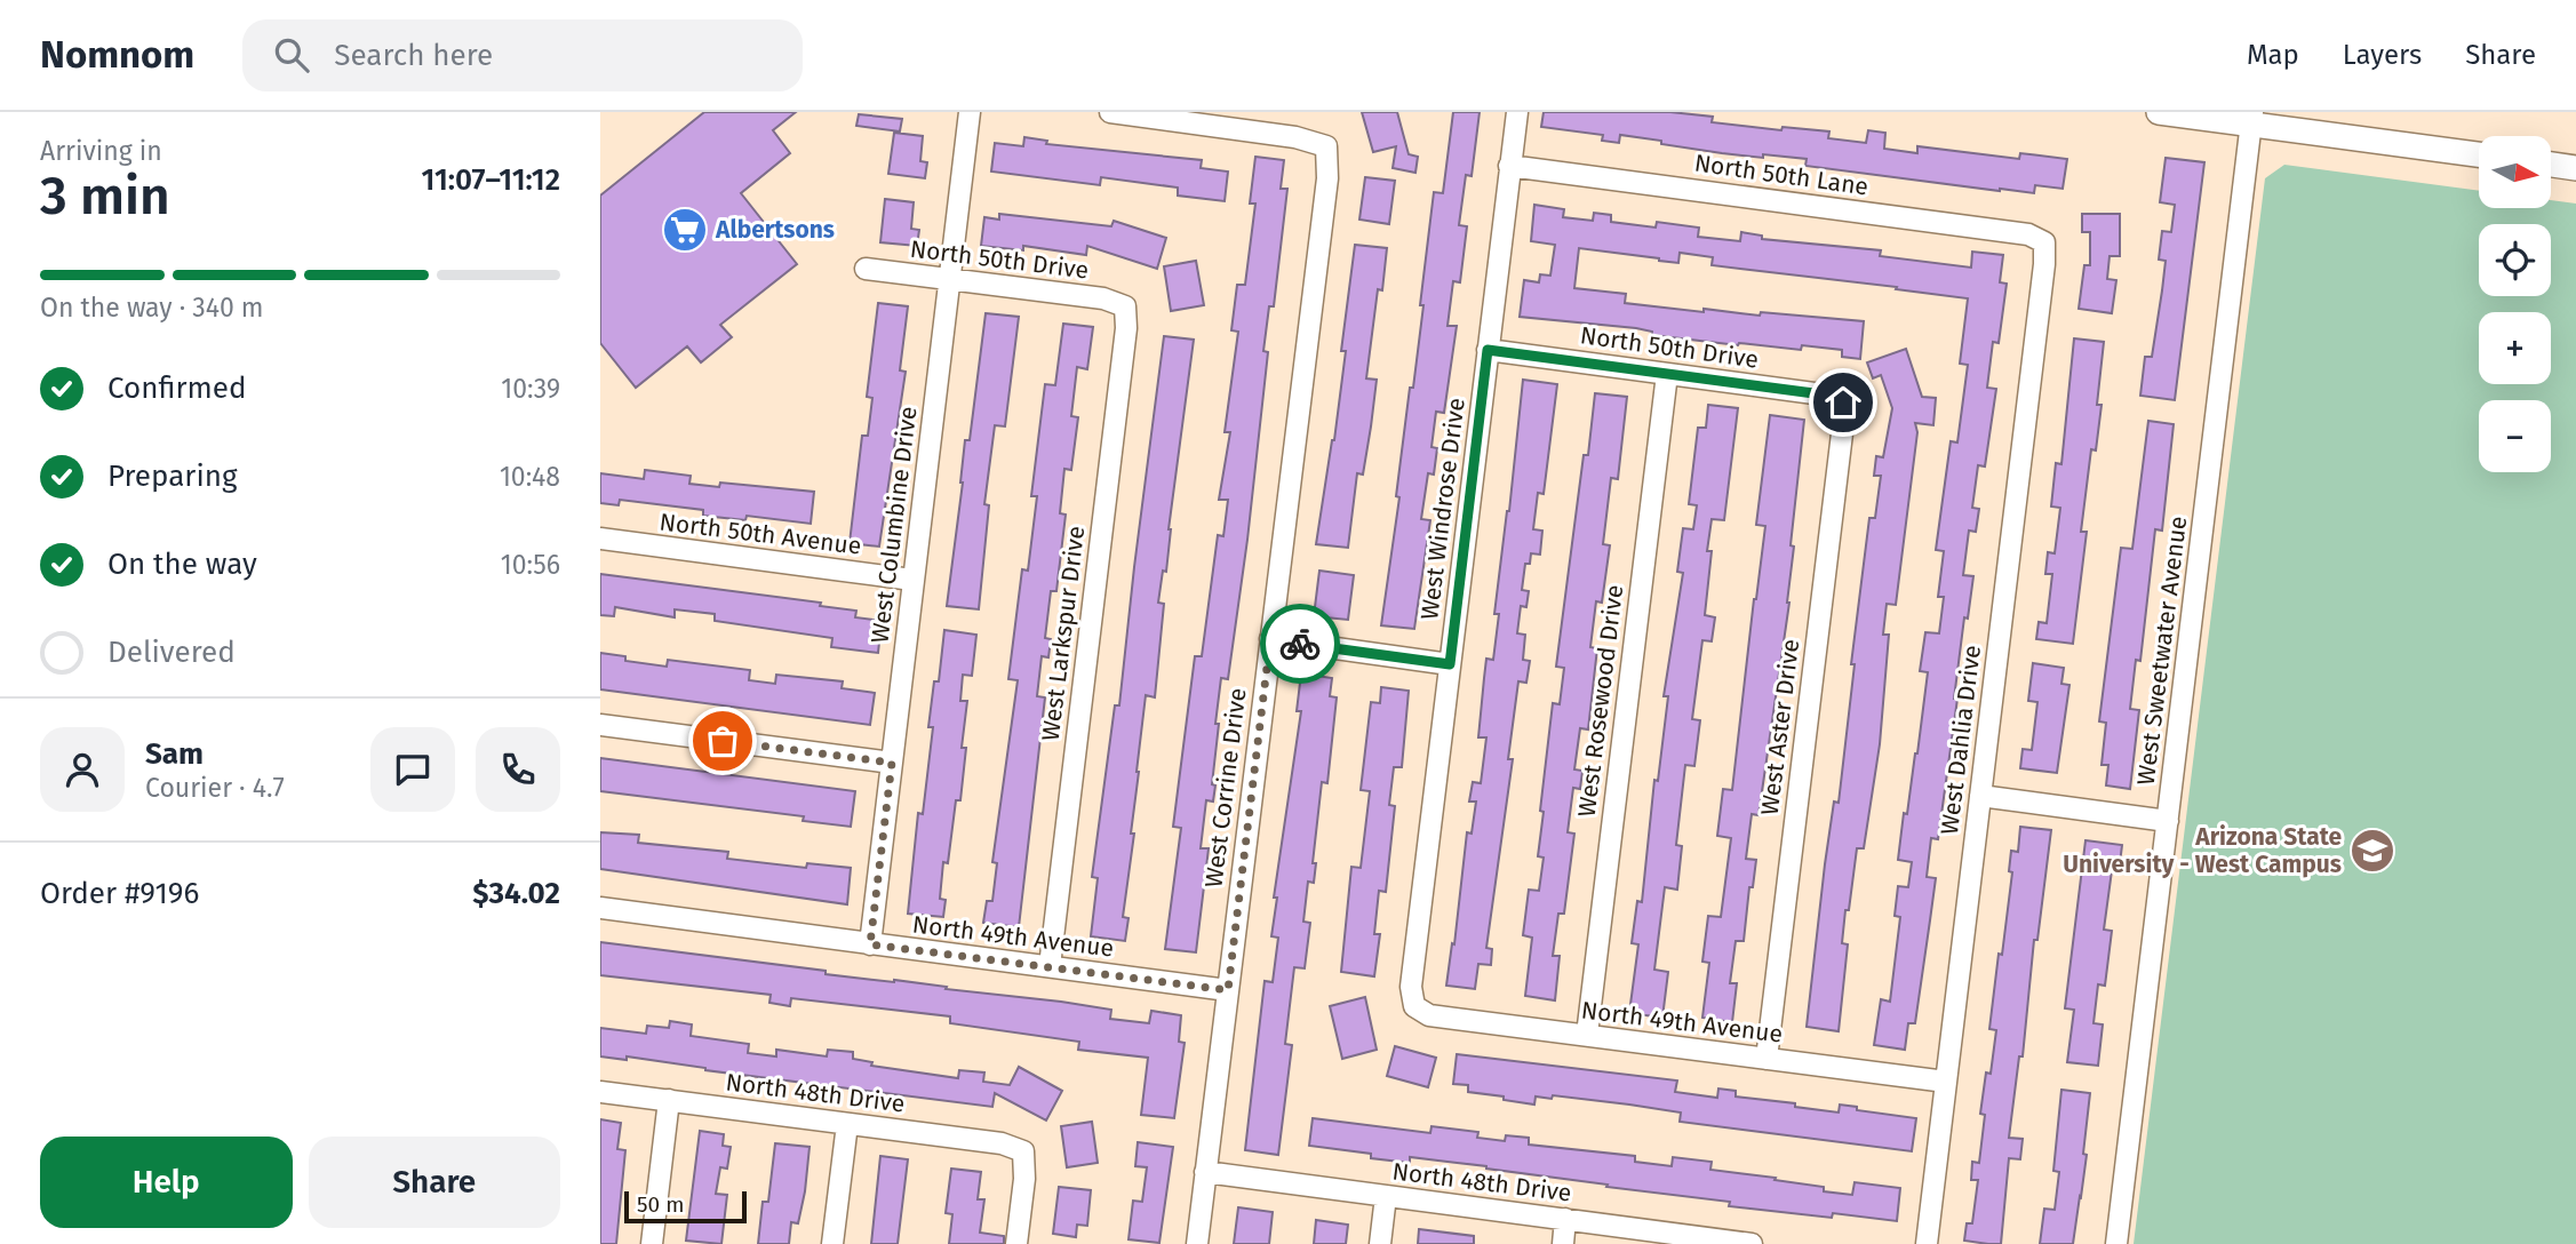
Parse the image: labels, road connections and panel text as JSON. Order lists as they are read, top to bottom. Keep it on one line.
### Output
{"streets":{"street":["North 50th Lane","North 50th Drive","West Windrose Drive","West Columbine Drive","North 50th Avenue","West Larkspur Drive","West Sweetwater Avenue","West Rosewood Drive","West Aster Drive","West Dahlia Drive","West Corrine Drive","North 49th Avenue","North 48th Drive"]},"crossings":[["North 50th Lane","West Windrose Drive"],["North 50th Lane","West Dahlia Drive"],["North 50th Drive","West Windrose Drive"],["North 50th Drive","West Columbine Drive"],["North 50th Drive","West Larkspur Drive"],["North 50th Drive","West Rosewood Drive"],["North 50th Drive","West Aster Drive"],["West Windrose Drive","North 49th Avenue"],["West Columbine Drive","North 50th Avenue"],["West Columbine Drive","North 49th Avenue"],["West Larkspur Drive","North 49th Avenue"],["West Rosewood Drive","North 49th Avenue"],["West Aster Drive","North 49th Avenue"],["West Dahlia Drive","North 49th Avenue"],["West Corrine Drive","North 49th Avenue"],["West Corrine Drive","North 48th Drive"]],"places":{"supermarket":["Albertsons"],"school or university":["Arizona State University - West Campus"]},"scale_bar":"50 m","north":"right","page":{"header":"Nomnom","search":"Search here","nav":["Map","Layers","Share"],"heading":["3 min","Arriving in","11:07–11:12"],"panel":["Sam","Courier · 4.7","Order #9196","$34.02"],"map_buttons":["+","−"],"bar":"On the way · 340 m","list":[["Confirmed","10:39"],["Preparing","10:48"],["On the way","10:56"],"Delivered"],"buttons":["Help","Share"],"scale":"50 m"}}
